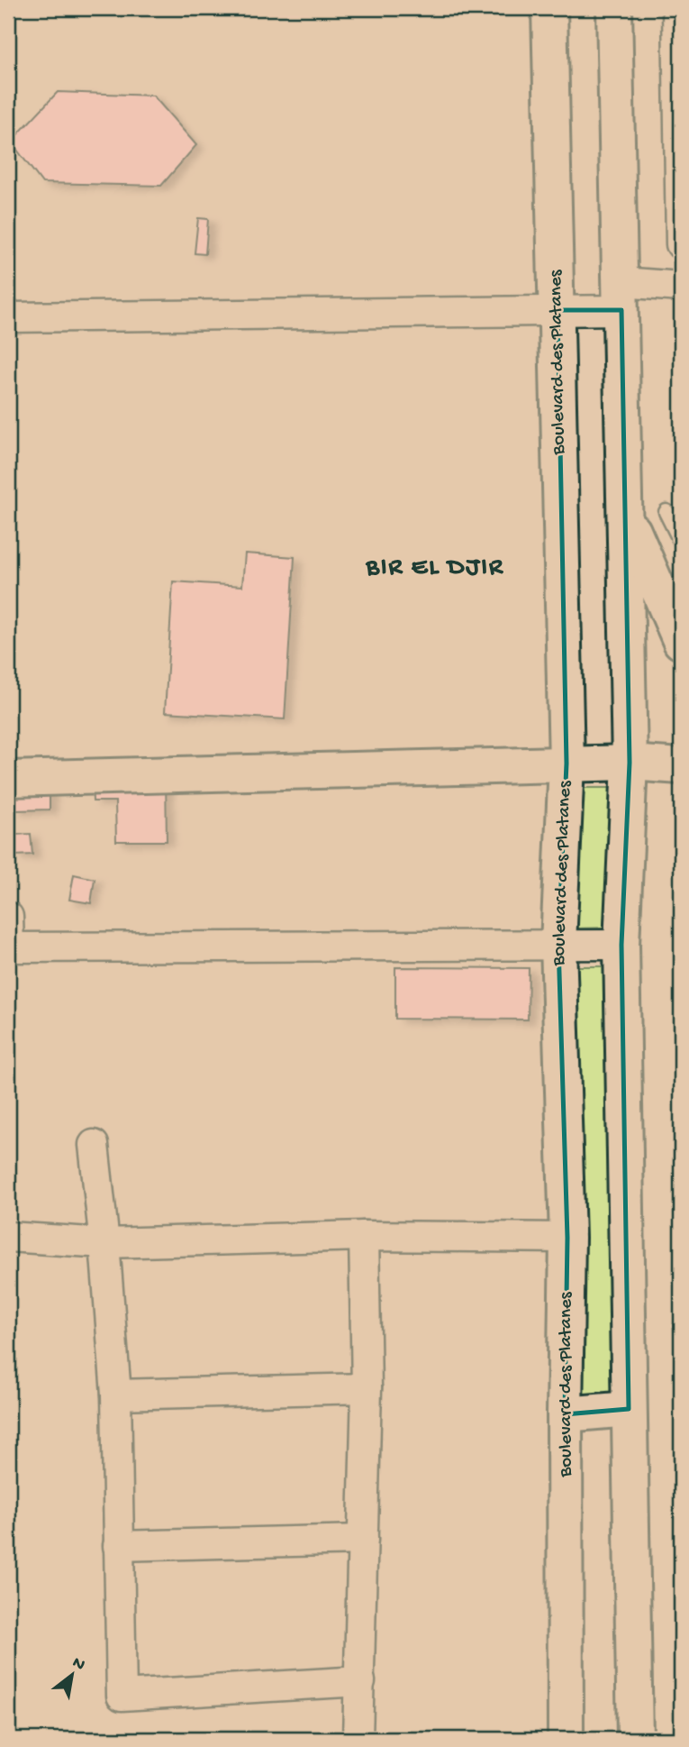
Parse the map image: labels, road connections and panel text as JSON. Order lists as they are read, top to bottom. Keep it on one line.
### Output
{"streets":{"main road":["Boulevard des Platanes"]},"districts":["BIR EL DJIR"],"north":"top right"}
